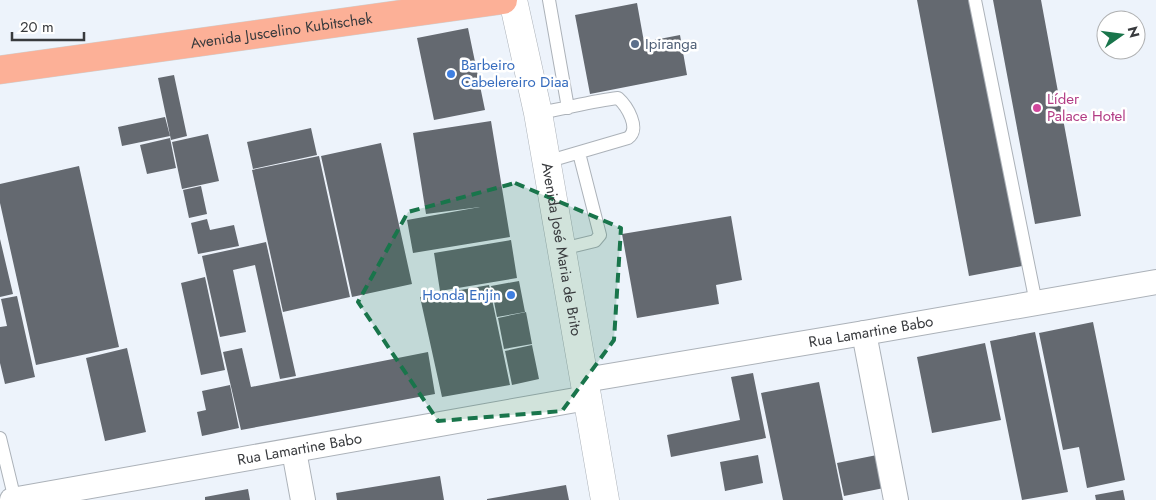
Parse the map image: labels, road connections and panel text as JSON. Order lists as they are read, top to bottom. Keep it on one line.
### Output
{"streets":{"main road":["Avenida Juscelino Kubitschek","Avenida José Maria de Brito"],"street":["Rua Lamartine Babo"]},"crossings":[["Avenida José Maria de Brito","Rua Lamartine Babo"]],"places":["Ipiranga","Barbeiro Cabelereiro Diaa","Líder Palace Hotel","Honda Enjin"],"scale_bar":"20 m","north":"right"}
